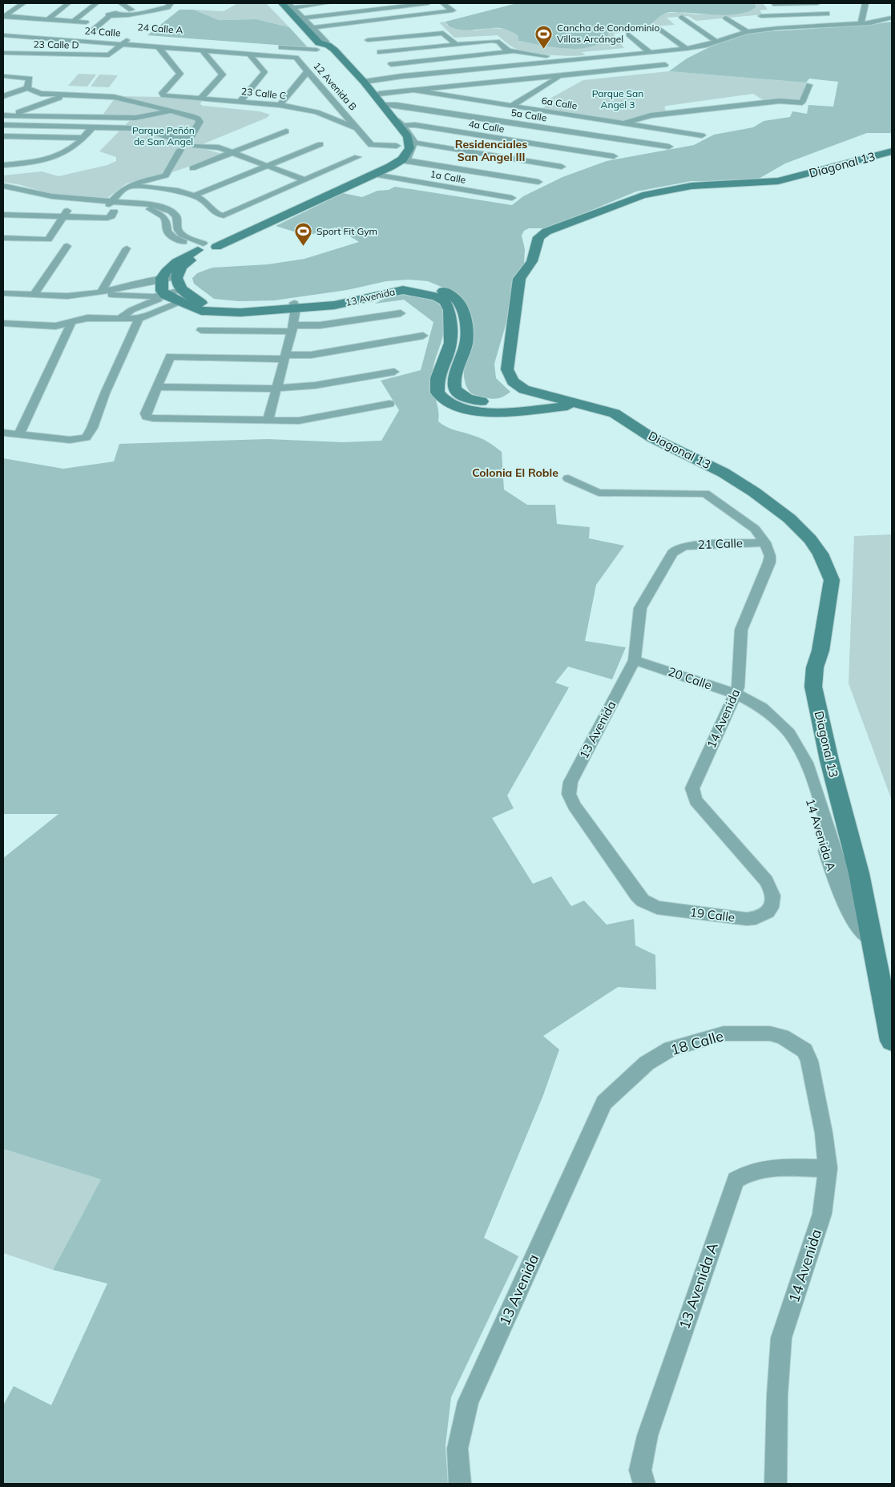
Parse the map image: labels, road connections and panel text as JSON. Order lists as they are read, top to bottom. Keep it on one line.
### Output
{"streets":{"street":["24 Calle A","24 Calle","23 Calle D","12 Avenida B","23 Calle C","6a Calle","5a Calle","4a Calle","Diagonal 13","1a Calle","13 Avenida","21 Calle","20 Calle","14 Avenida","14 Avenida A","19 Calle","18 Calle","13 Avenida A"]},"crossings":[["24 Calle A","24 Calle"],["24 Calle A","23 Calle D"],["24 Calle","23 Calle D"],["24 Calle","12 Avenida B"],["24 Calle","23 Calle C"],["12 Avenida B","23 Calle C"],["Diagonal 13","13 Avenida"],["Diagonal 13","14 Avenida A"],["13 Avenida","21 Calle"],["13 Avenida","20 Calle"],["13 Avenida","19 Calle"],["13 Avenida","18 Calle"],["21 Calle","14 Avenida"],["20 Calle","14 Avenida"],["20 Calle","14 Avenida A"],["14 Avenida","19 Calle"],["14 Avenida","18 Calle"],["14 Avenida","13 Avenida A"]],"districts":["Residenciales San Angel III","Colonia El Roble"],"parks":["Parque San Angel 3","Parque Peñón de San Angel"],"places":{"sports":["Cancha de Condominio Villas Arcángel","Sport Fit Gym"]}}
